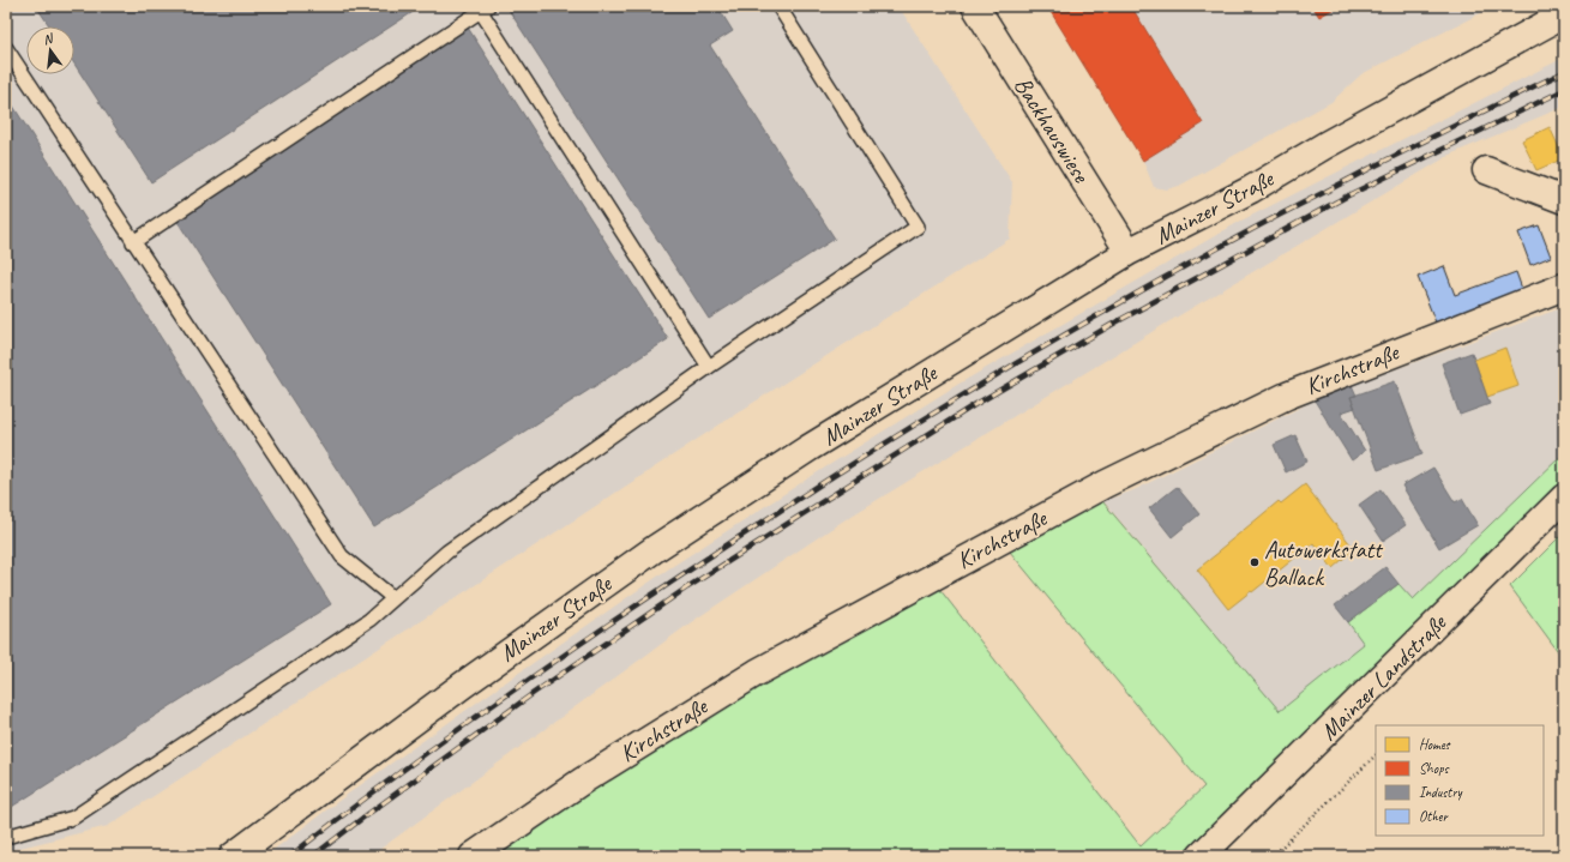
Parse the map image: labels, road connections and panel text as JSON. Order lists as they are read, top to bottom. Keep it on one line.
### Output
{"streets":{"street":["Backhauswiese","Mainzer Straße","Kirchstraße","Mainzer Landstraße"]},"crossings":[["Backhauswiese","Mainzer Straße"]],"places":["Autowerkstatt Ballack"],"legend":["Homes","Shops","Industry","Other"],"north":"top"}
